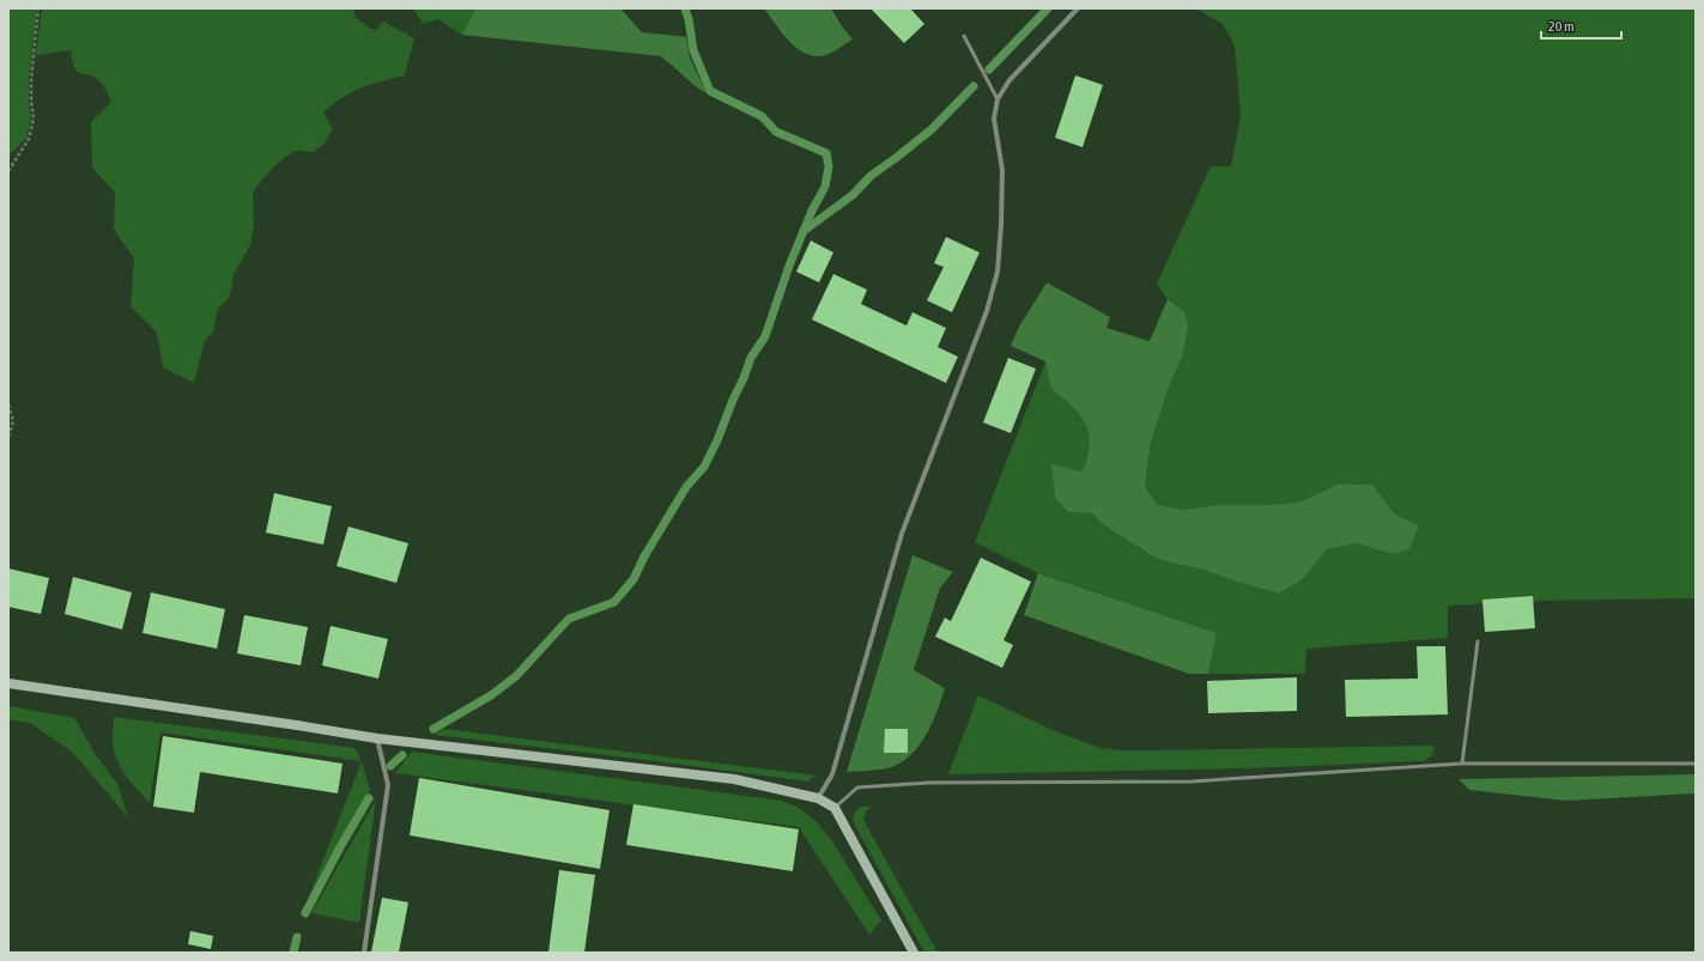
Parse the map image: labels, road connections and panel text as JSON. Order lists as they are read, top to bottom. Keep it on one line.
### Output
{"scale_bar":"20 m"}
